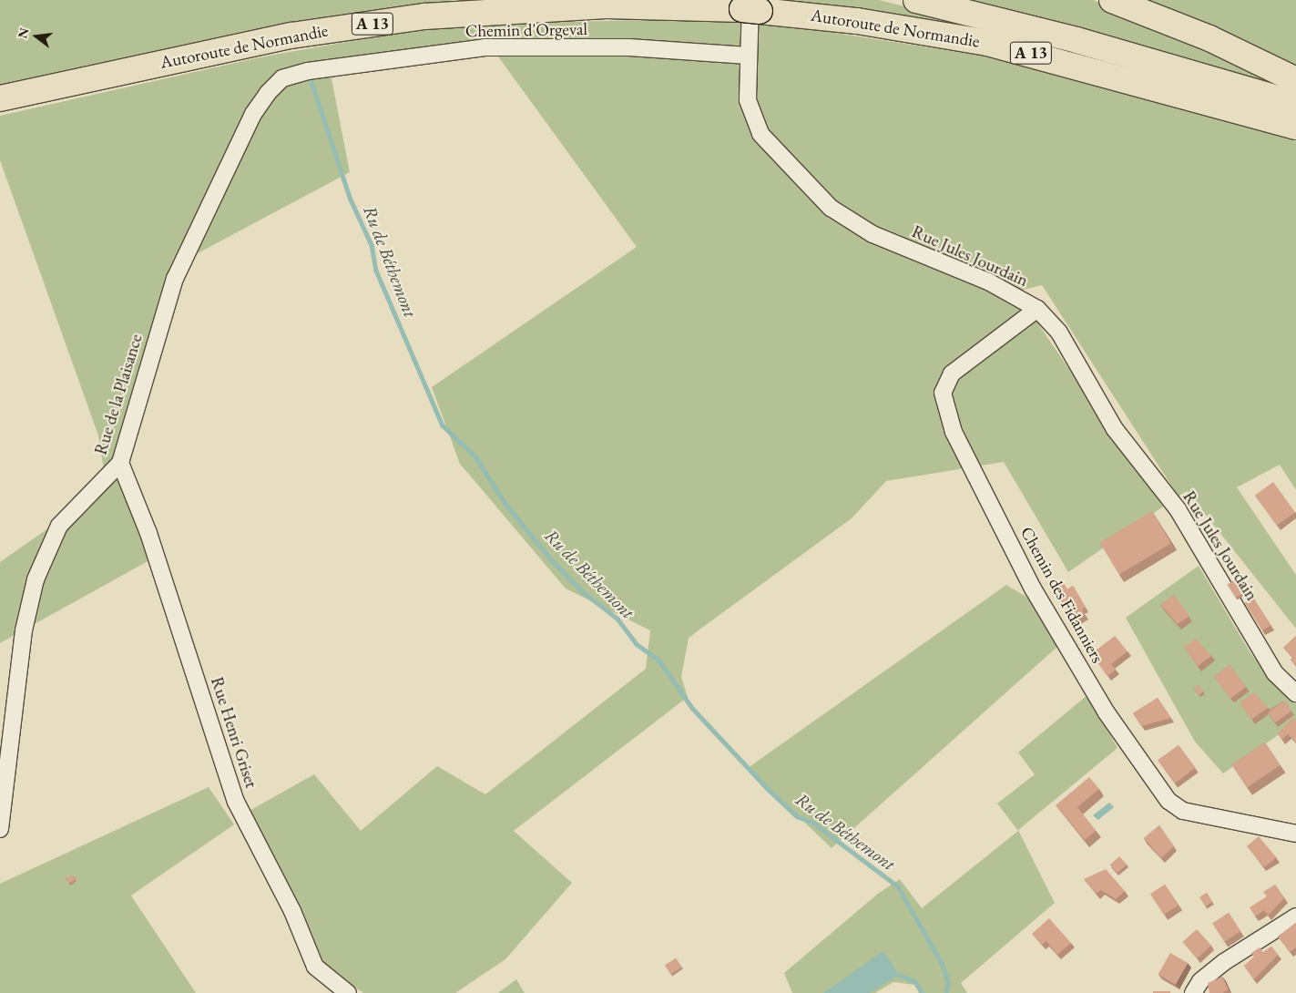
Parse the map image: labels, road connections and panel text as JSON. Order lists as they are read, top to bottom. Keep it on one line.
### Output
{"streets":{"highway":["A 13","Autoroute de Normandie"],"street":["Chemin d'Orgeval","Rue Jules Jourdain","Rue de la Plaisance","Chemin des Fidanniers","Rue Henri Griset"]},"crossings":[["Autoroute de Normandie","Rue Jules Jourdain"],["Chemin d'Orgeval","Rue Jules Jourdain"],["Chemin d'Orgeval","Rue de la Plaisance"],["Rue Jules Jourdain","Chemin des Fidanniers"],["Rue de la Plaisance","Rue Henri Griset"]],"water":["Ru de Béthemont"],"north":"left"}
